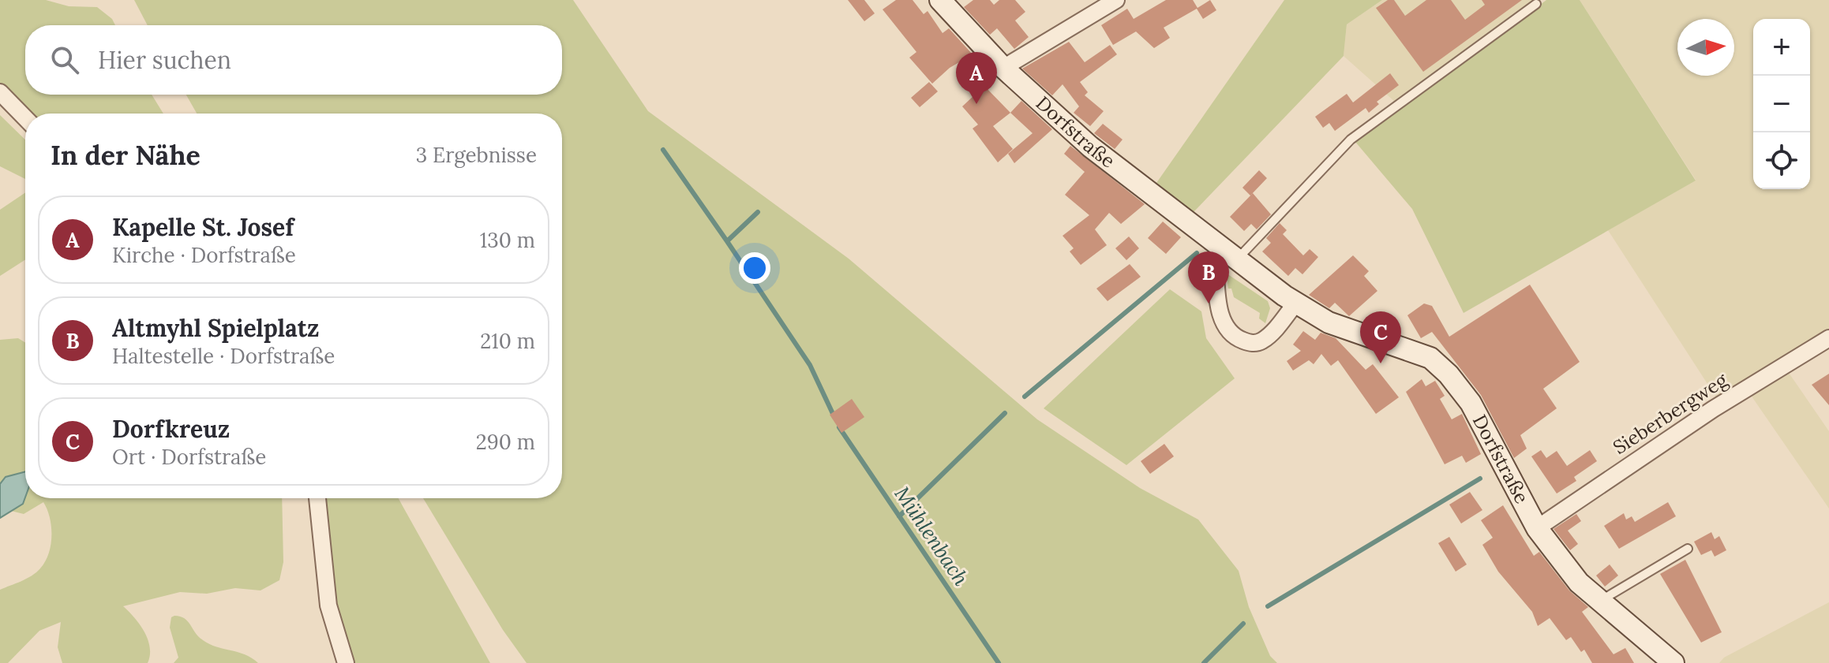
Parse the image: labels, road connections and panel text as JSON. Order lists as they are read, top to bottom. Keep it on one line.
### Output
{"streets":{"main road":["Dorfstraße"],"street":["Sieberbergweg"]},"crossings":[["Dorfstraße","Sieberbergweg"]],"water":["Mühlenbach"],"north":"right","page":{"map_buttons":["+","−"],"search":"Hier suchen","pins":["A","B","C"],"heading":["In der Nähe","3 Ergebnisse"],"list":[{"mark":"A","name":"Kapelle St. Josef","note":"Kirche · Dorfstraße","value":"130 m"},{"mark":"B","name":"Altmyhl Spielplatz","note":"Haltestelle · Dorfstraße","value":"210 m"},{"mark":"C","name":"Dorfkreuz","note":"Ort · Dorfstraße","value":"290 m"}]}}
